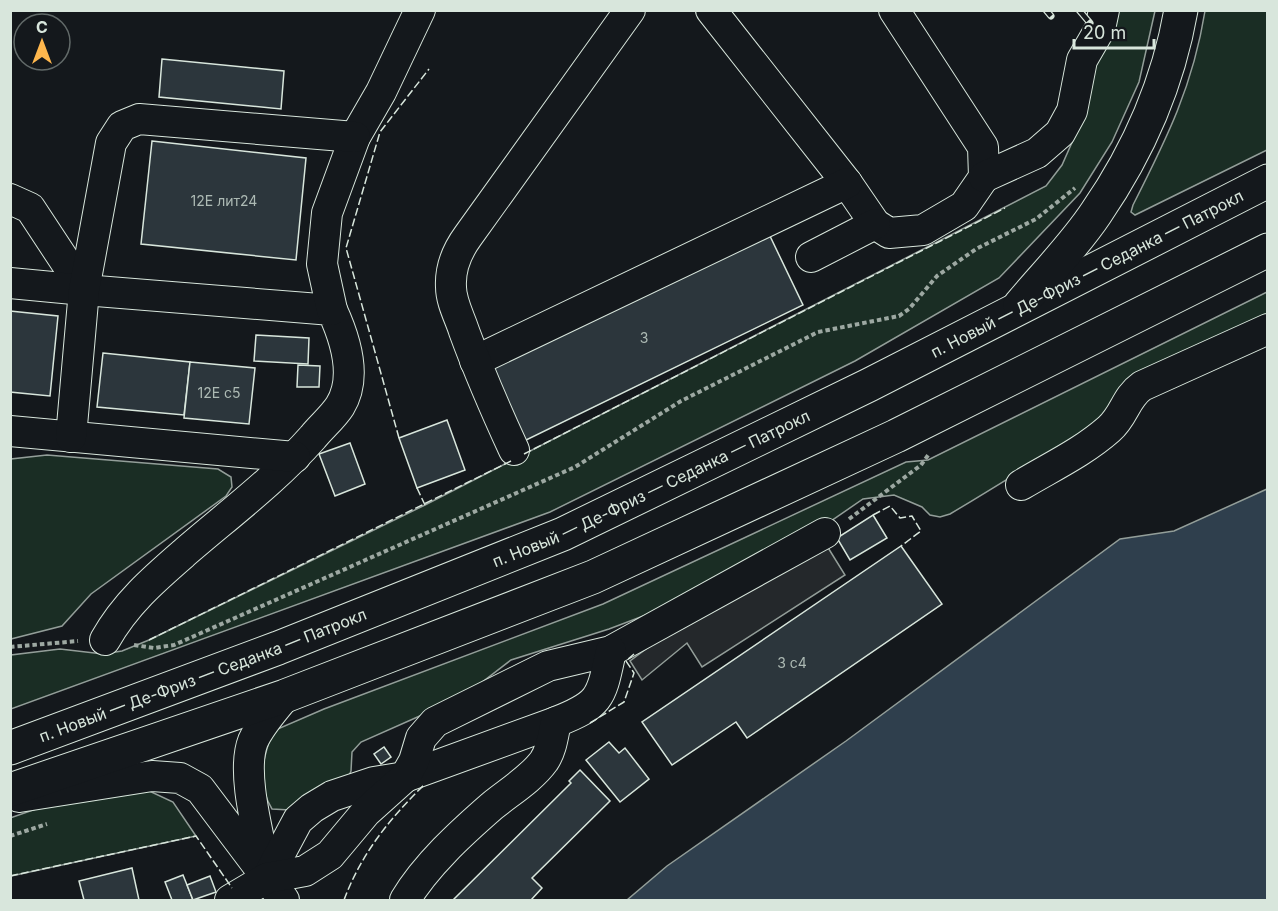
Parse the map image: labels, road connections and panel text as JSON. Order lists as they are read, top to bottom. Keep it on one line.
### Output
{"streets":{"main road":["п. Новый — Де-Фриз — Седанка — Патрокл"]},"house_numbers":["12Е лит24","3","12Е с5","3 с4"],"scale_bar":"20 m","north":"top"}
